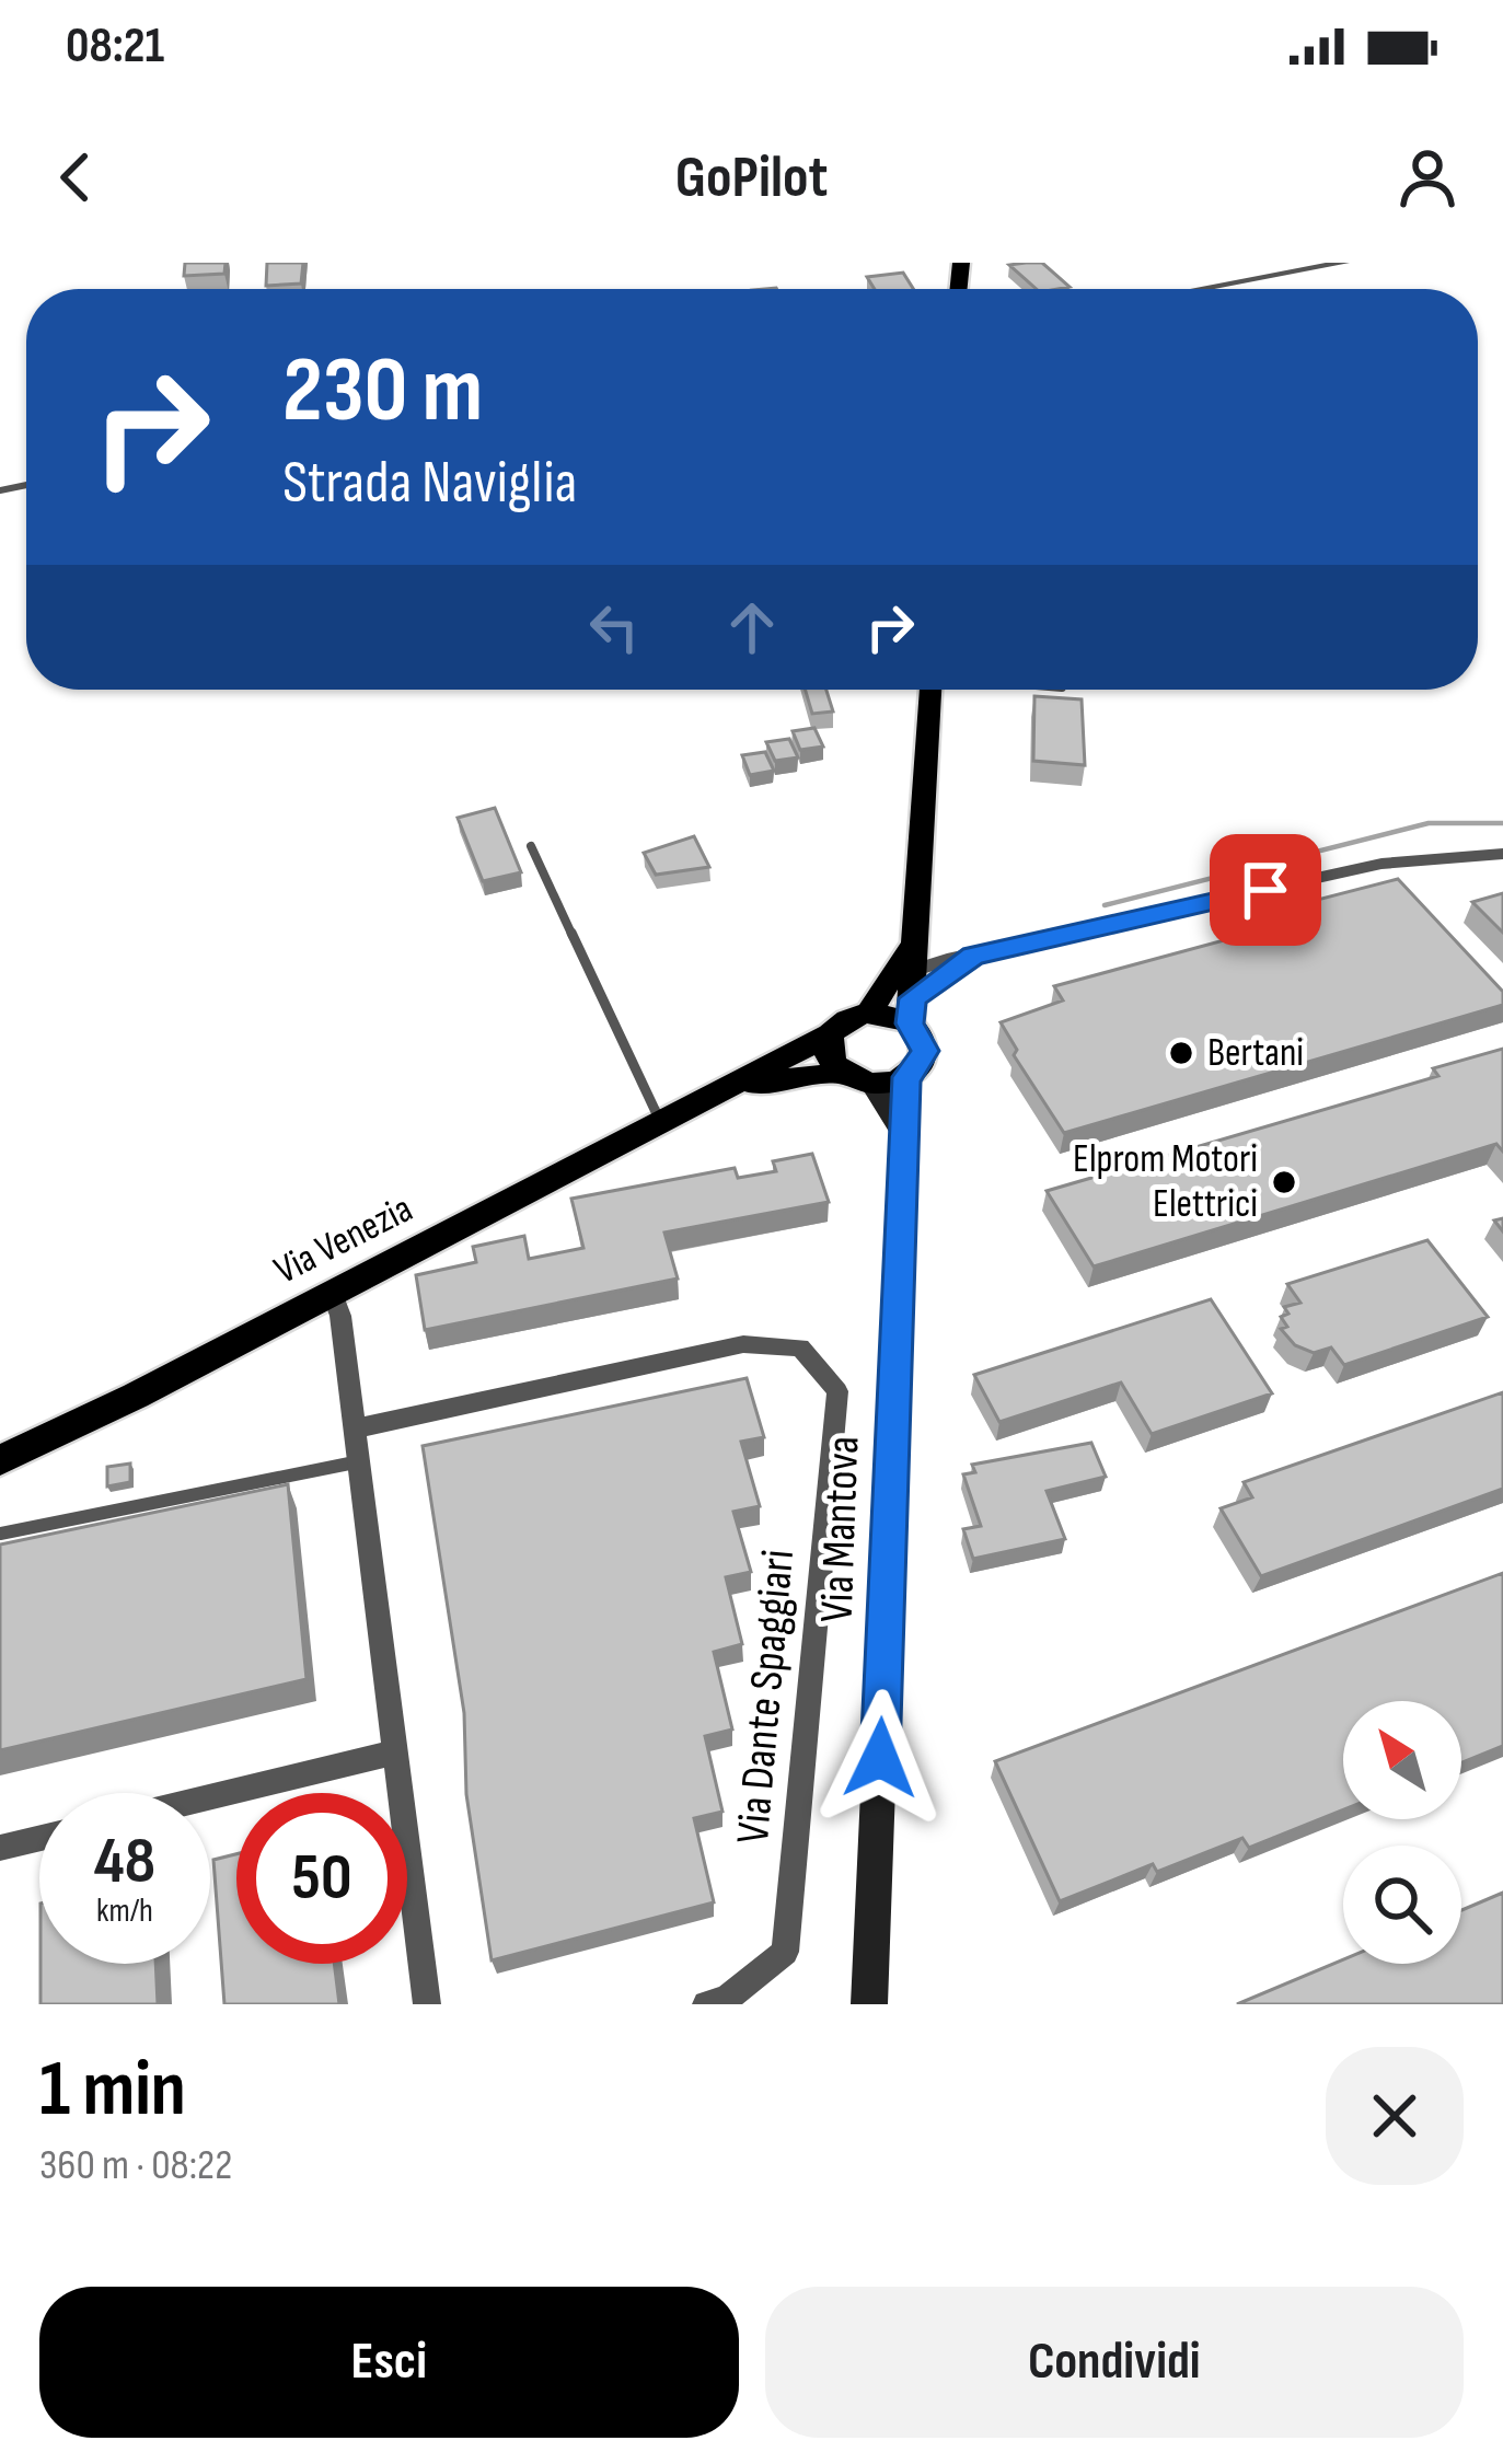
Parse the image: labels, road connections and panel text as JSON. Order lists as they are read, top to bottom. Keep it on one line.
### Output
{"streets":{"main road":["Via Venezia","Via Mantova"],"street":["Via Dante Spaggiari"]},"crossings":[["Via Venezia","Via Mantova"]],"places":["Bertani","Elprom Motori Elettrici"],"north":"top left","page":{"status":"08:21","header":"GoPilot","turn":["230 m","Strada Naviglia"],"speed":"48 km/h","limit":"50","heading":["1 min","360 m · 08:22"],"buttons":["Esci","Condividi"]}}
